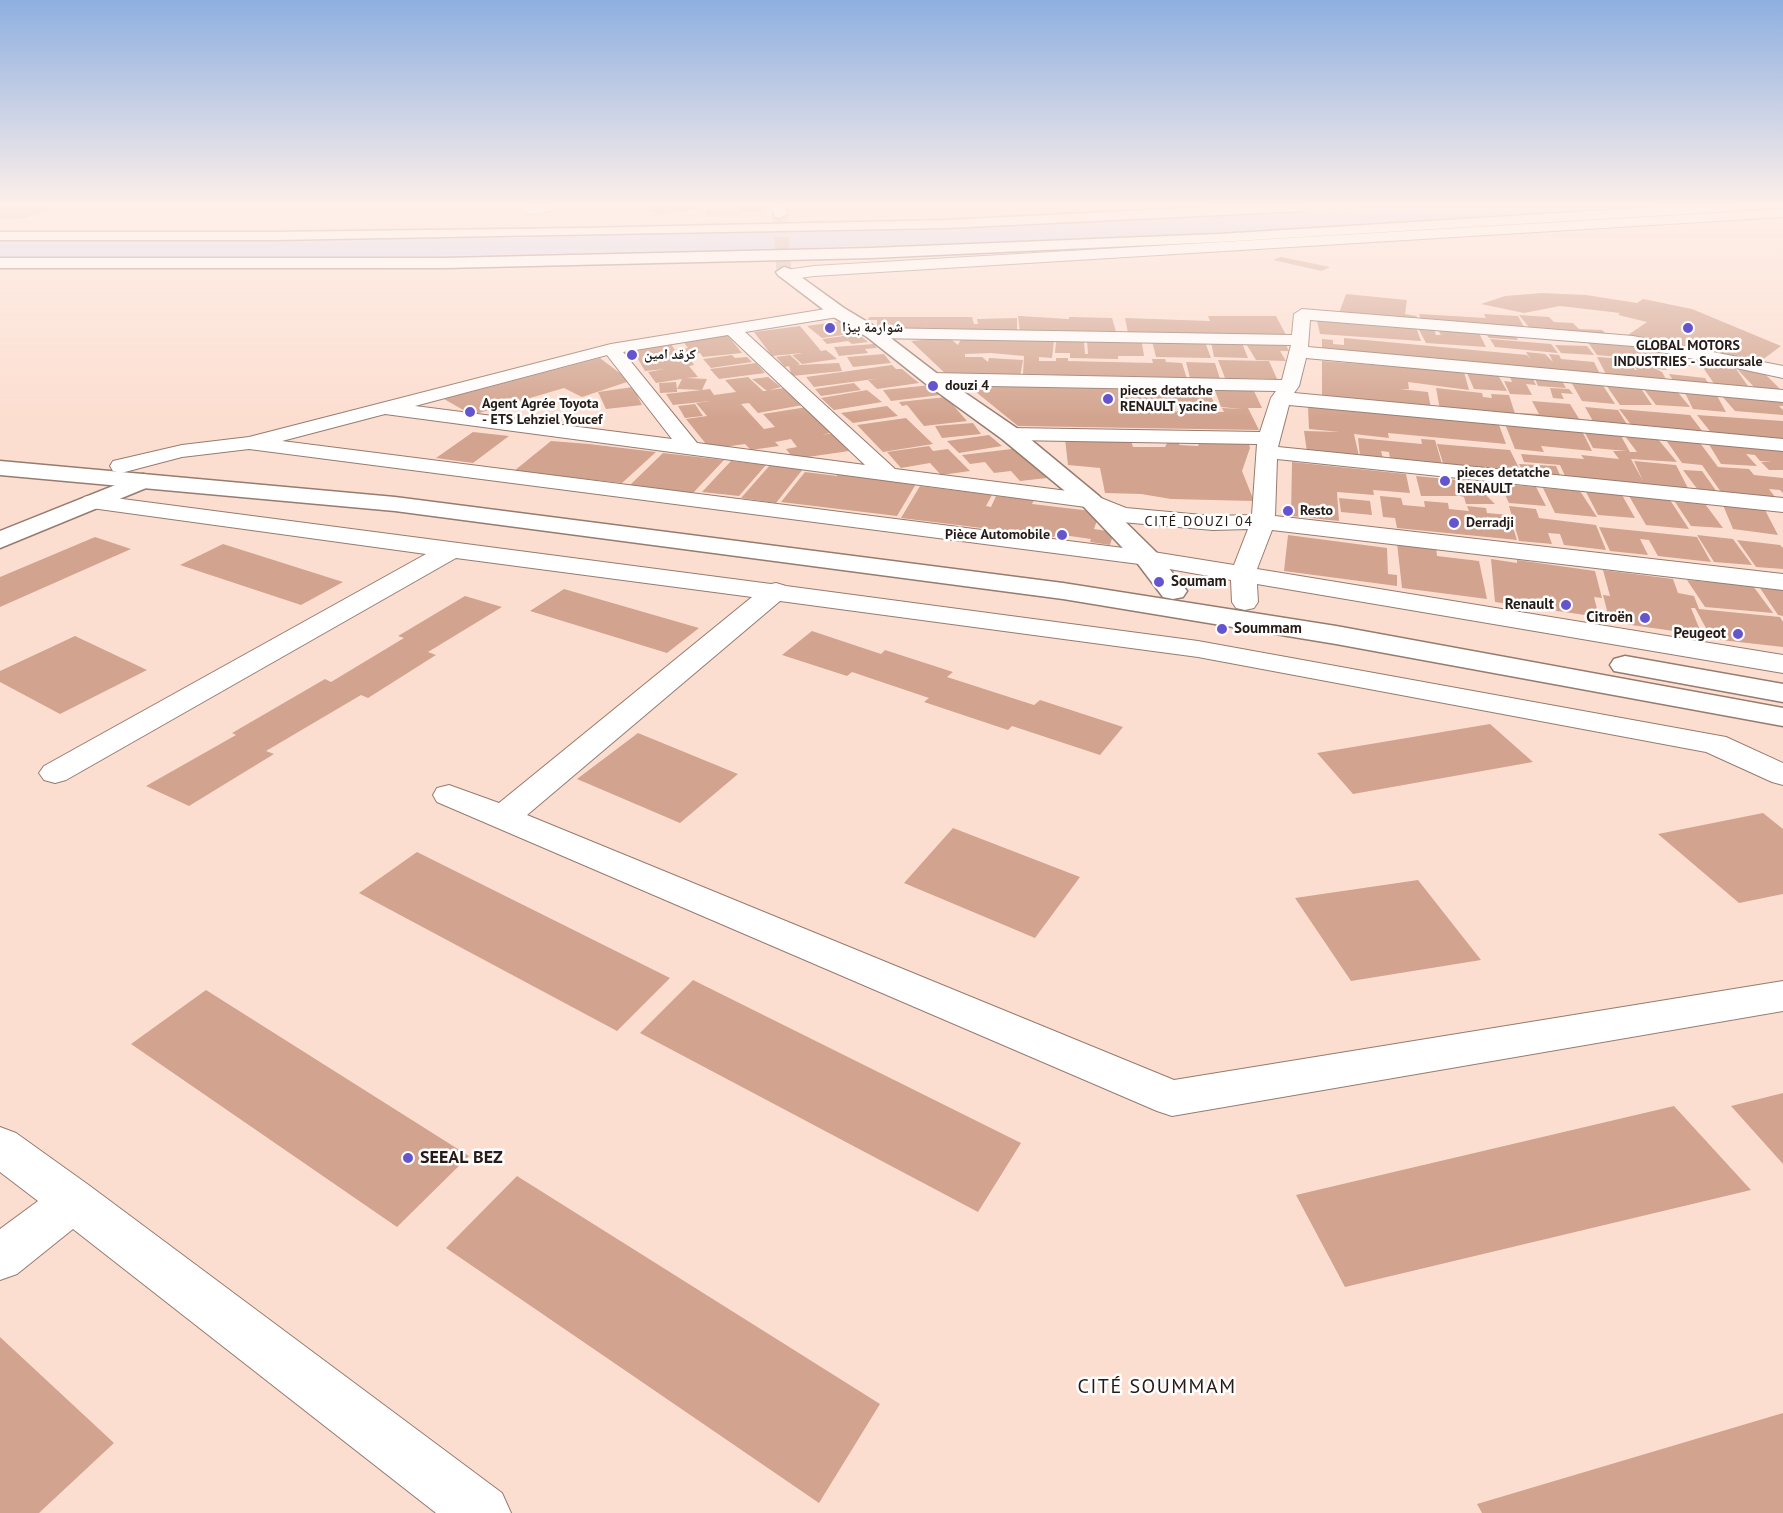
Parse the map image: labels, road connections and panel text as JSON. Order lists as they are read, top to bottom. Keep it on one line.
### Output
{"districts":["CITÉ DOUZI 04","CITÉ SOUMMAM"],"places":["شوارمة بيزا","GLOBAL MOTORS INDUSTRIES - Succursale","كرقد امين","douzi 4","pieces detatche RENAULT yacine","Agent Agrée Toyota - ETS Lehziel Youcef","pieces detatche RENAULT","Resto","Derradji","Pièce Automobile","Soumam","Renault","Citroën","Soummam","Peugeot","SEEAL BEZ"]}
